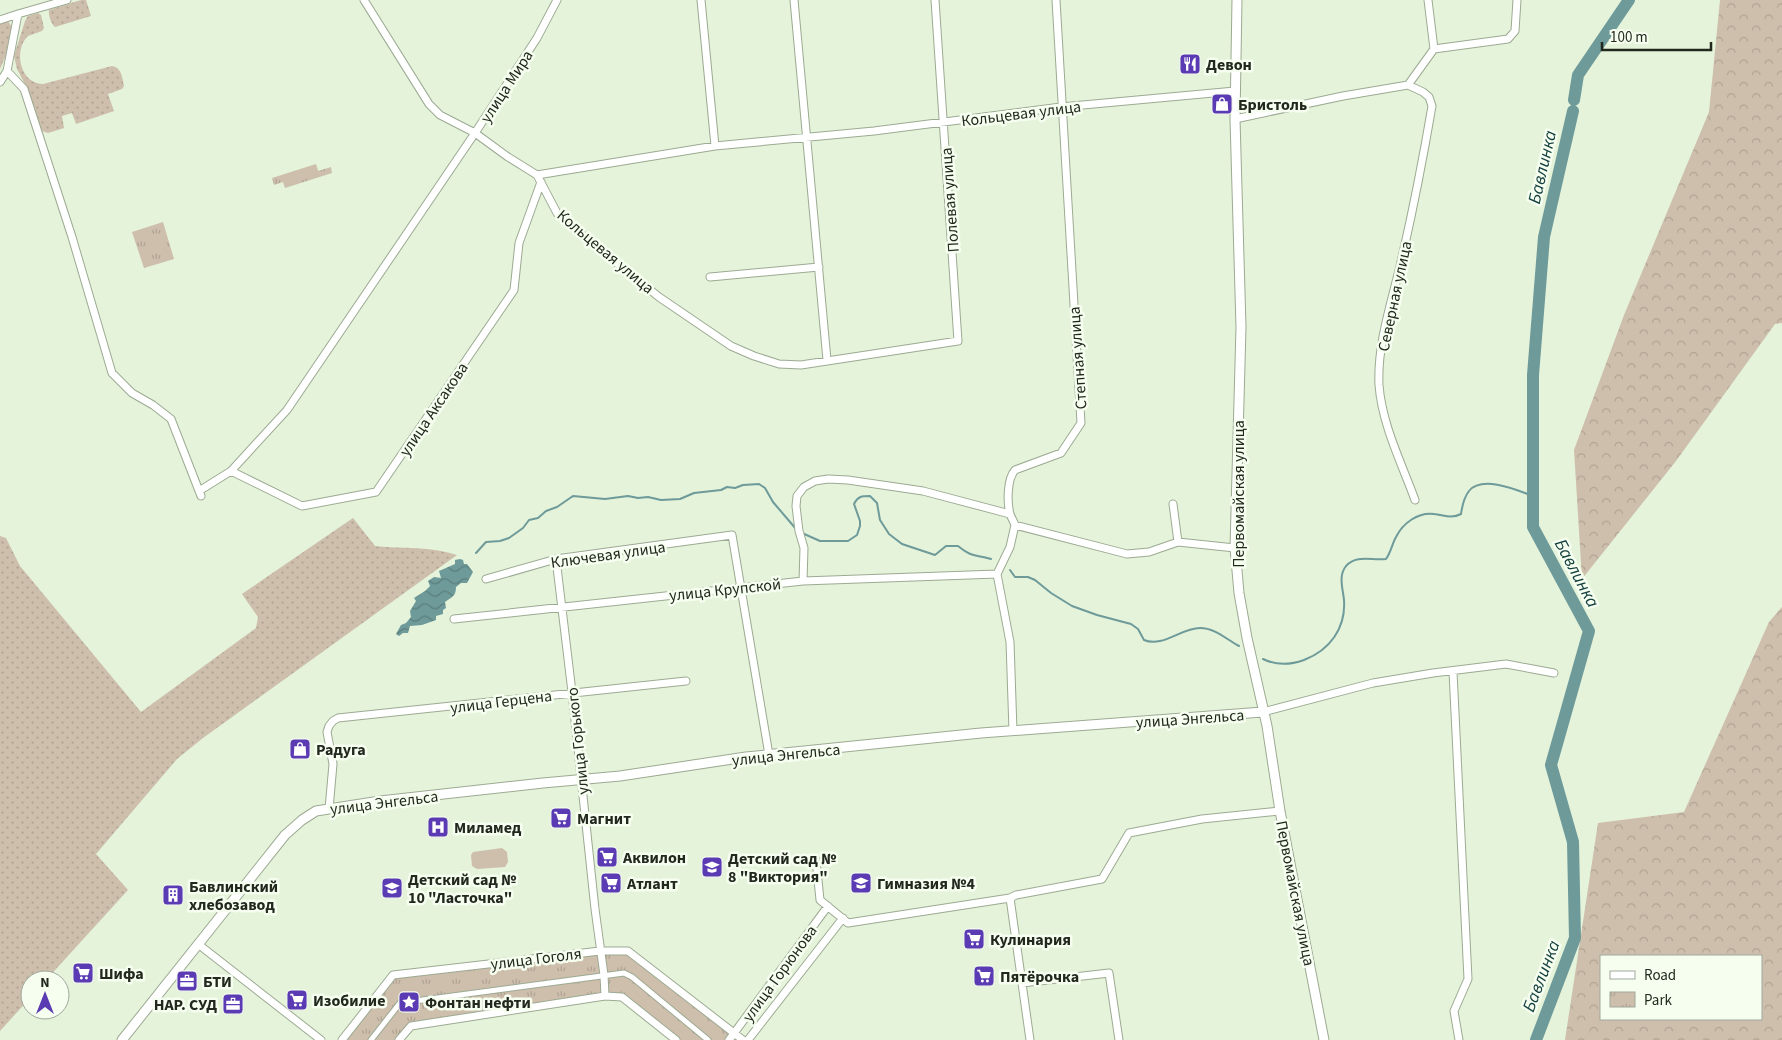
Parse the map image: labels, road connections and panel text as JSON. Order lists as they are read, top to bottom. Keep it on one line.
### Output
{"streets":{"street":["улица Мира","Кольцевая улица","Полевая улица","Северная улица","Степная улица","улица Аксакова","Первомайская улица","Ключевая улица","улица Крупской","улица Герцена","улица Энгельса","улица Горького","улица Гоголя","улица Горюнова"]},"crossings":[["улица Мира","Кольцевая улица"],["улица Мира","улица Аксакова"],["Кольцевая улица","Полевая улица"],["Кольцевая улица","Степная улица"],["Кольцевая улица","улица Аксакова"],["Кольцевая улица","Первомайская улица"],["Первомайская улица","улица Энгельса"],["Ключевая улица","улица Крупской"],["Ключевая улица","улица Горького"],["улица Крупской","улица Горького"],["улица Герцена","улица Энгельса"],["улица Герцена","улица Горького"],["улица Энгельса","улица Горького"],["улица Горького","улица Гоголя"],["улица Гоголя","улица Горюнова"]],"water":["Бавлинка"],"places":{"restaurant":["Девон"],"shop":["Бристоль","Радуга"],"supermarket":["Магнит","Аквилон","Атлант","Кулинария","Шифа","Пятёрочка","Изобилие"],"hospital":["Миламед"],"school or university":["Детский сад № 8 \"Виктория\"","Гимназия №4","Детский сад № 10 \"Ласточка\""],"building":["Бавлинский хлебозавод"],"office":["БТИ","НАР. СУД"],"place":["Фонтан нефти"]},"legend":["Road","Park"],"scale_bar":"100 m","north":"top"}
